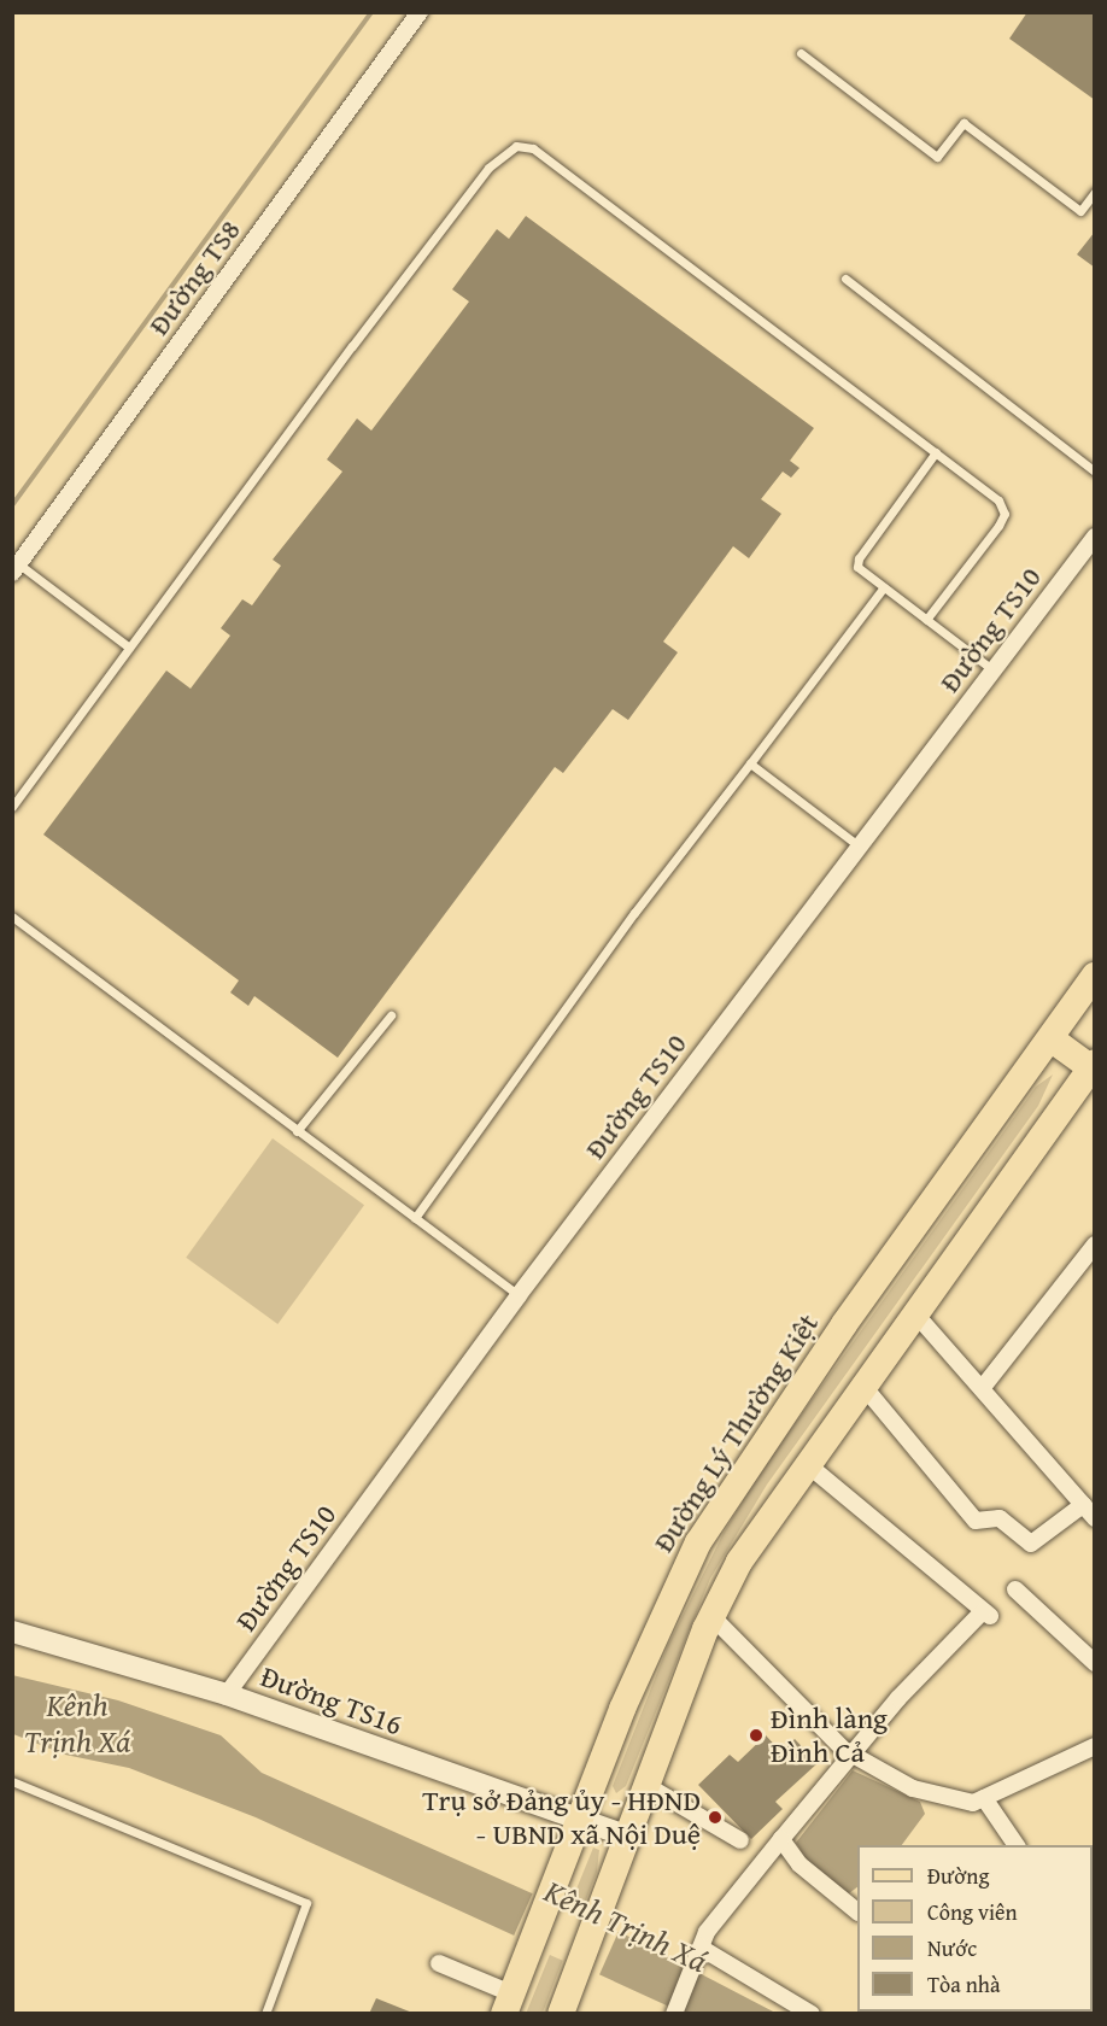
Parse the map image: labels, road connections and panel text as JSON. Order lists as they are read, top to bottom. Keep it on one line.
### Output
{"streets":{"main road":["Đường Lý Thường Kiệt"],"street":["Đường TS8","Đường TS10","Đường TS16"]},"crossings":[["Đường TS10","Đường TS16"],["Đường Lý Thường Kiệt","Đường TS16"]],"water":["Kênh Trịnh Xá"],"places":["Đình làng Đình Cả","Trụ sở Đảng ủy - HĐND - UBND xã Nội Duệ"],"legend":["Đường","Công viên","Nước","Tòa nhà"]}
